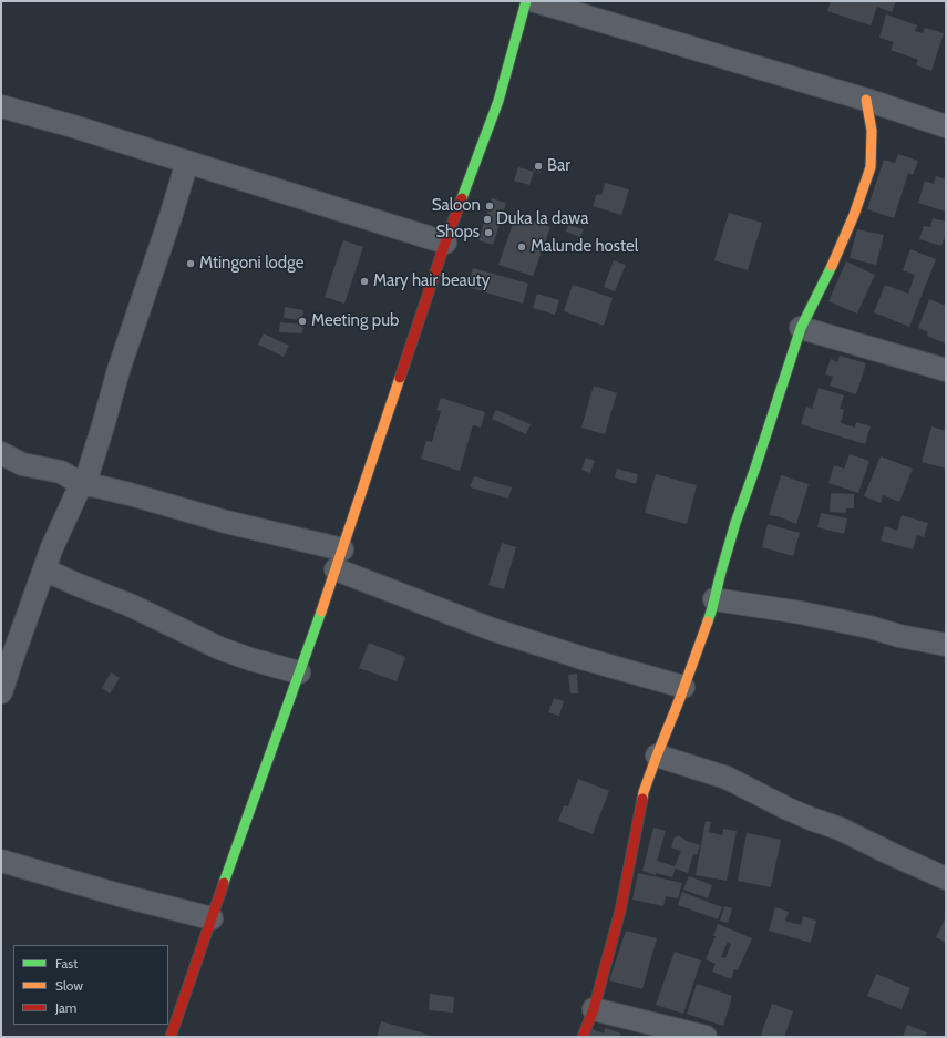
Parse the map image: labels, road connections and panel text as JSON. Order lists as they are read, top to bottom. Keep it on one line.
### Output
{"places":["Bar","Saloon","Duka la dawa","Shops","Malunde hostel","Mtingoni lodge","Mary hair beauty","Meeting pub"],"legend":["Fast","Slow","Jam"]}
